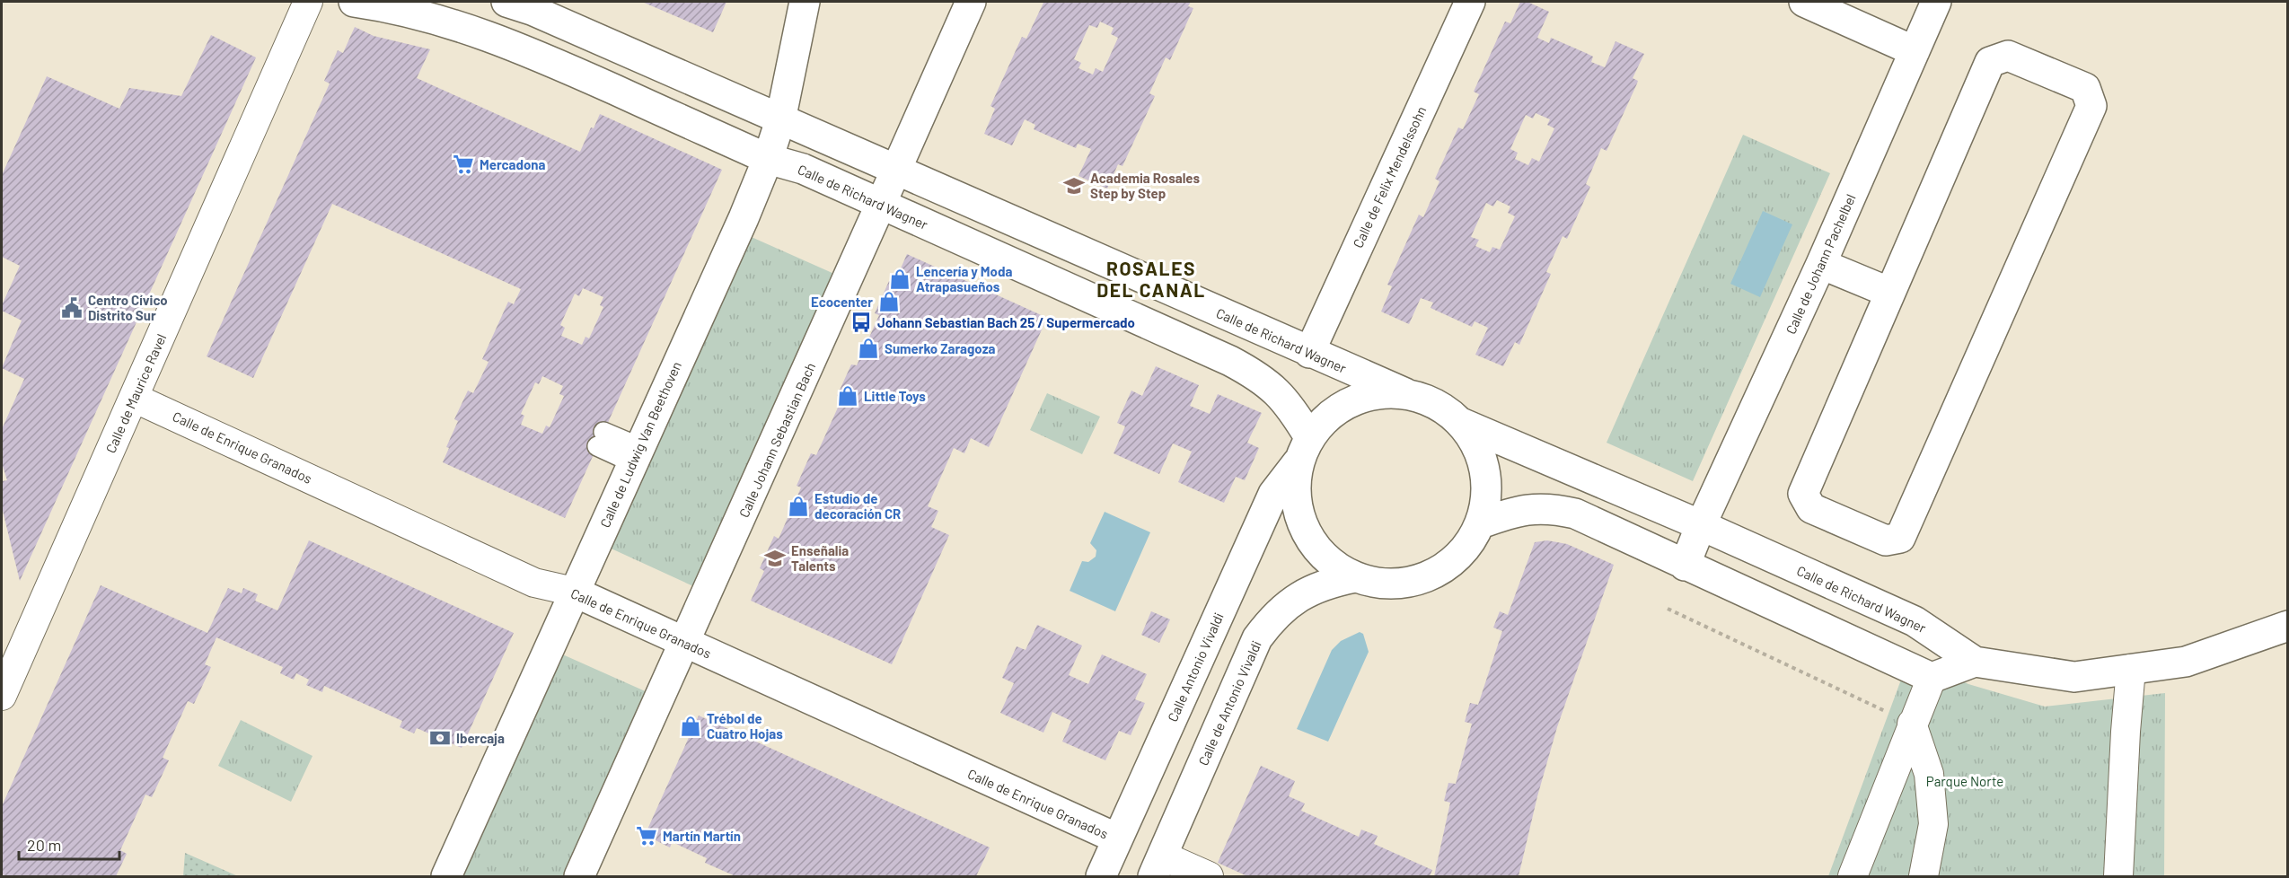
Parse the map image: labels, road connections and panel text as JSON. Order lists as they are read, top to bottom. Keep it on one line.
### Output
{"streets":{"street":["Calle de Felix Mendelssohn","Calle de Richard Wagner","Calle de Johann Pachelbel","Calle de Maurice Ravel","Calle Johann Sebastian Bach","Calle de Ludwig Van Beethoven","Calle de Enrique Granados","Calle Antonio Vivaldi","Calle de Antonio Vivaldi"]},"crossings":[["Calle de Felix Mendelssohn","Calle de Richard Wagner"],["Calle de Richard Wagner","Calle de Johann Pachelbel"],["Calle de Richard Wagner","Calle Johann Sebastian Bach"],["Calle de Richard Wagner","Calle de Ludwig Van Beethoven"],["Calle de Richard Wagner","Calle Antonio Vivaldi"],["Calle de Richard Wagner","Calle de Antonio Vivaldi"],["Calle de Maurice Ravel","Calle de Enrique Granados"],["Calle Johann Sebastian Bach","Calle de Enrique Granados"],["Calle de Ludwig Van Beethoven","Calle de Enrique Granados"],["Calle de Enrique Granados","Calle Antonio Vivaldi"],["Calle Antonio Vivaldi","Calle de Antonio Vivaldi"]],"districts":["ROSALES DEL CANAL"],"parks":["Parque Norte"],"places":{"supermarket":["Mercadona","Martín Martín"],"school or university":["Academia Rosales Step by Step","Enseñalia Talents"],"shop":["Lencería y Moda Atrapasueños","Ecocenter","Sumerko Zaragoza","Little Toys","Estudio de decoración CR","Trébol de Cuatro Hojas"],"public building":["Centro Cívico Distrito Sur"],"bus stop":["Johann Sebastian Bach 25 / Supermercado"],"bank":["Ibercaja"]},"scale_bar":"20 m"}
